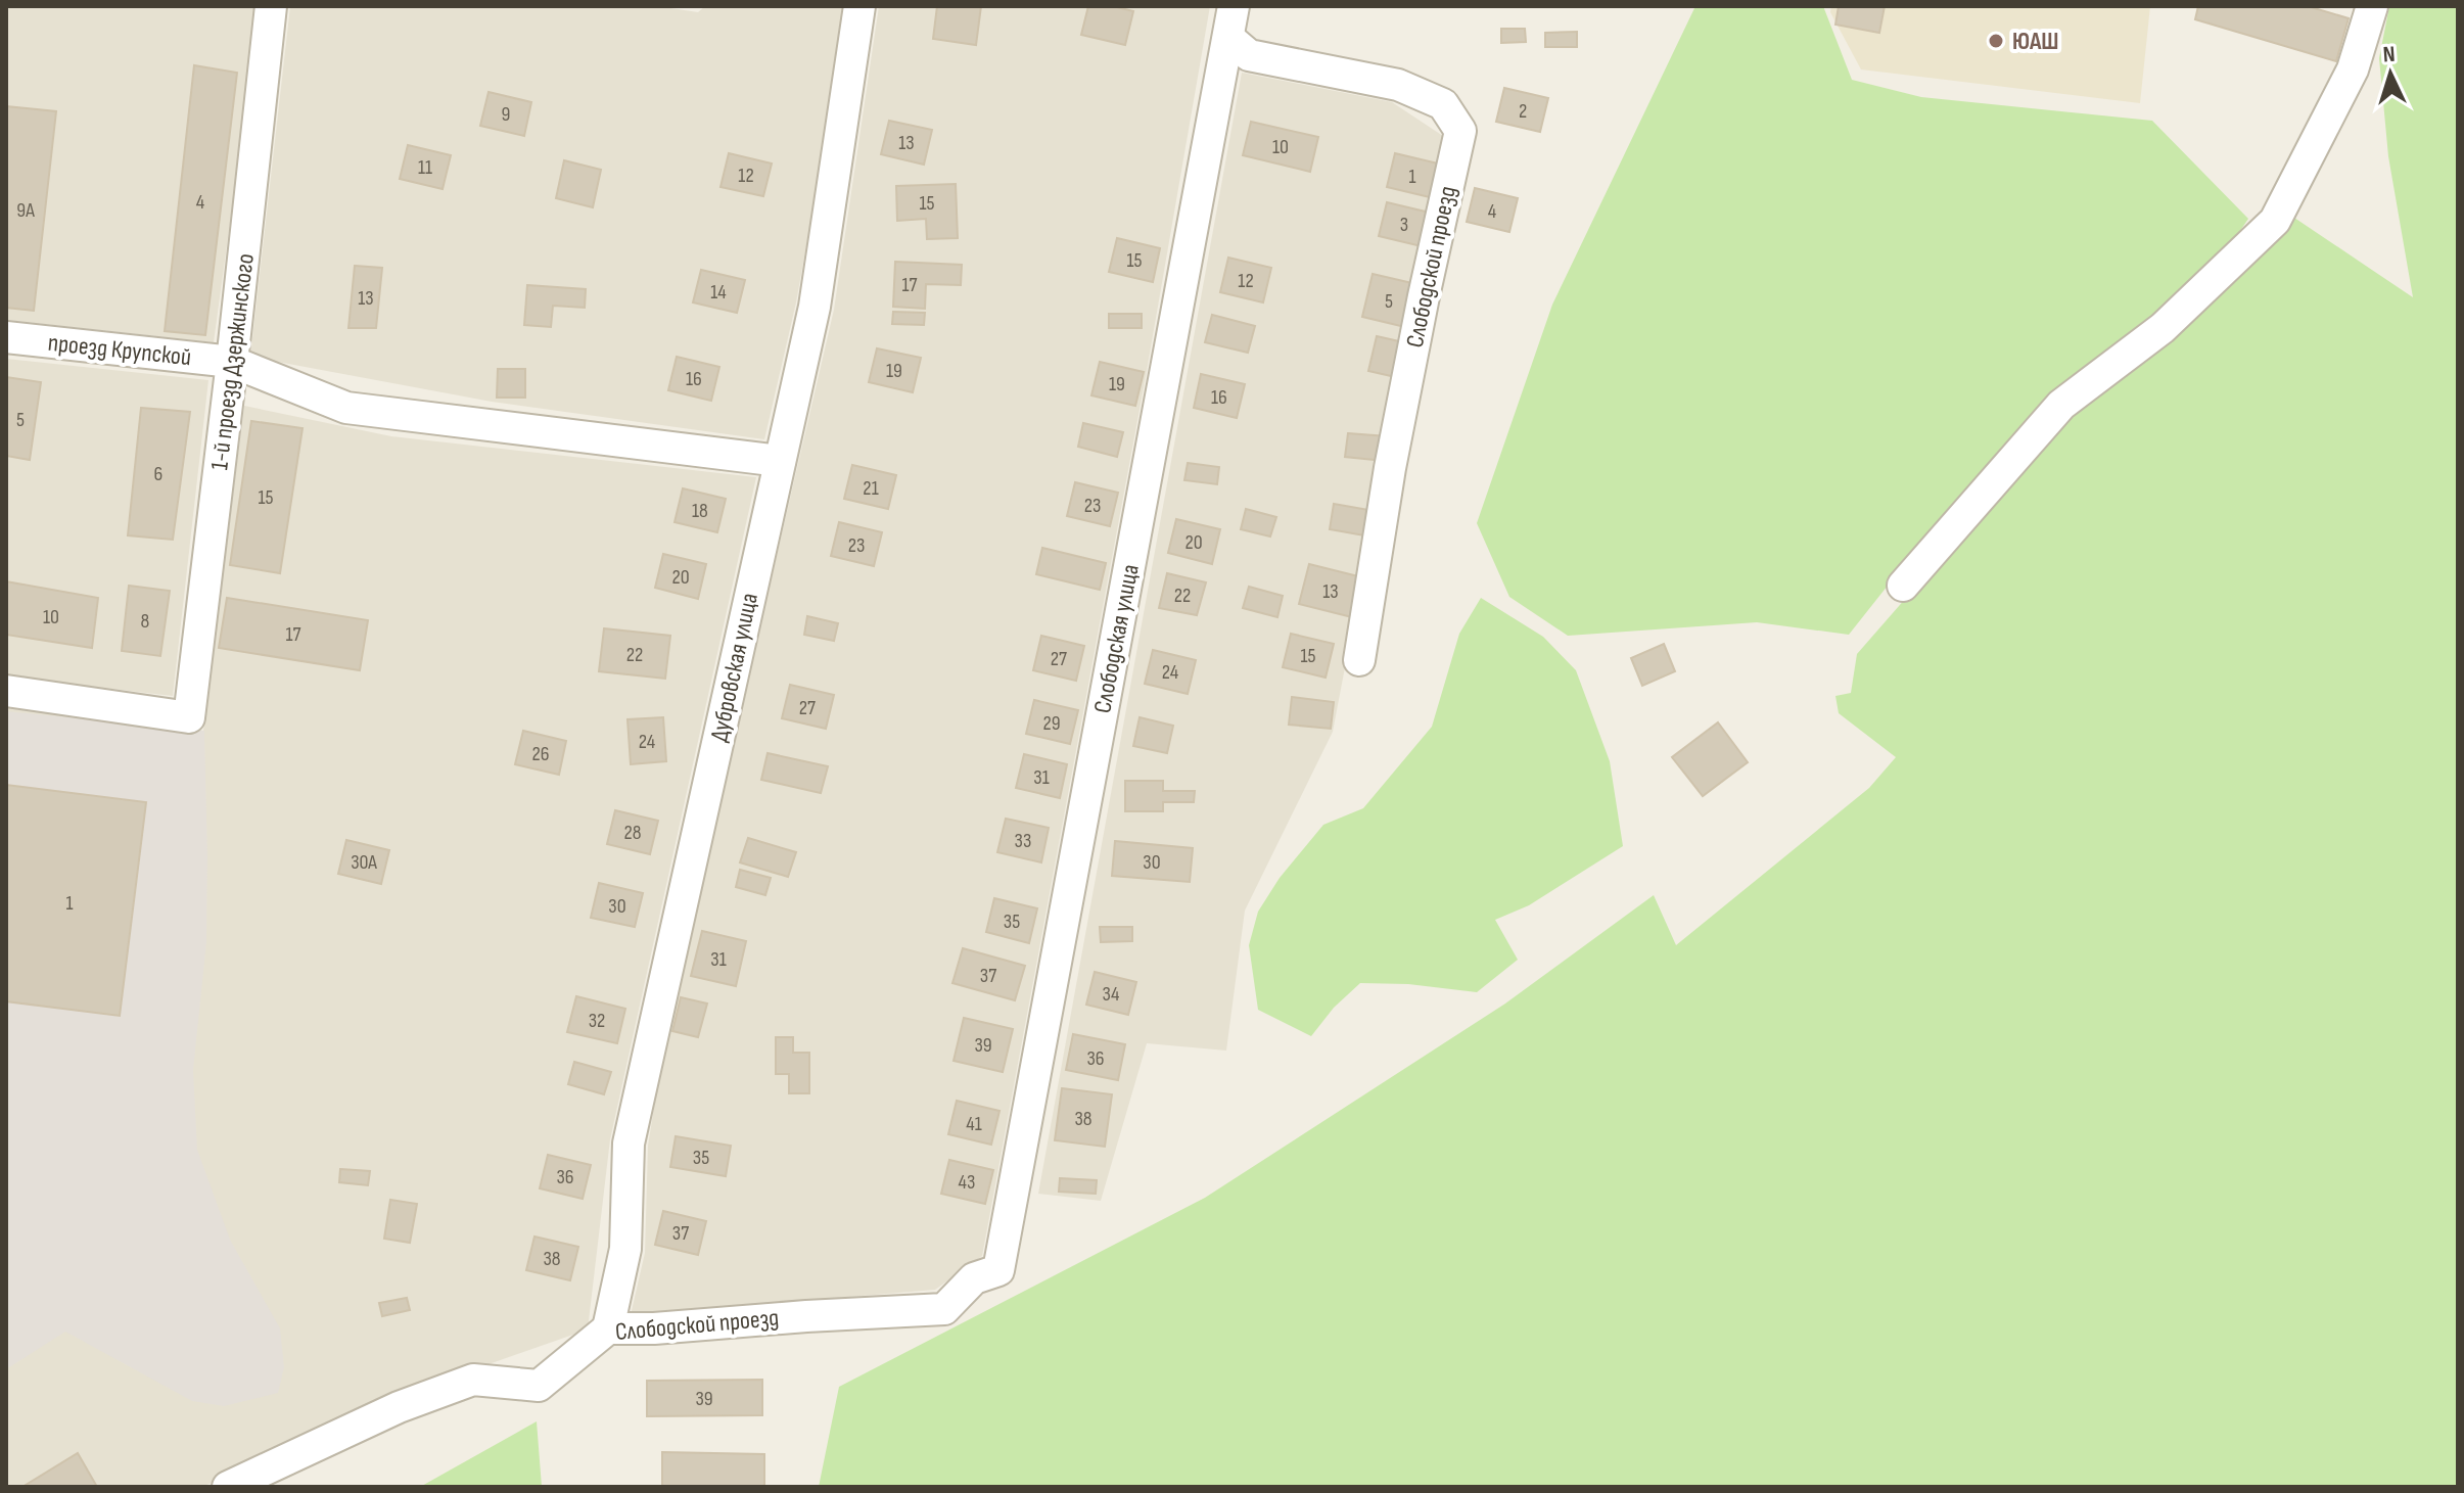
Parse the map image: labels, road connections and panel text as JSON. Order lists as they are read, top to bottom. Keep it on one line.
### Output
{"streets":{"street":["Слободской проезд","проезд Крупской","1-й проезд Дзержинского","Слободская улица","Дубровская улица"]},"crossings":[["Слободской проезд","Слободская улица"],["Слободской проезд","Дубровская улица"],["проезд Крупской","1-й проезд Дзержинского"],["проезд Крупской","Дубровская улица"]],"places":["ЮАШ"],"house_numbers":["2","9","13","10","11","12","1","4","15","9А","4","3","15","12","17","14","13","5","19","16","19","16","5","6","21","15","23","18","20","23","20","13","22","10","8","17","22","15","27","24","27","29","24","26","31","28","33","30А","30","1","30","35","31","37","34","32","39","36","38","41","35","36","43","37","38","39"],"north":"top"}
